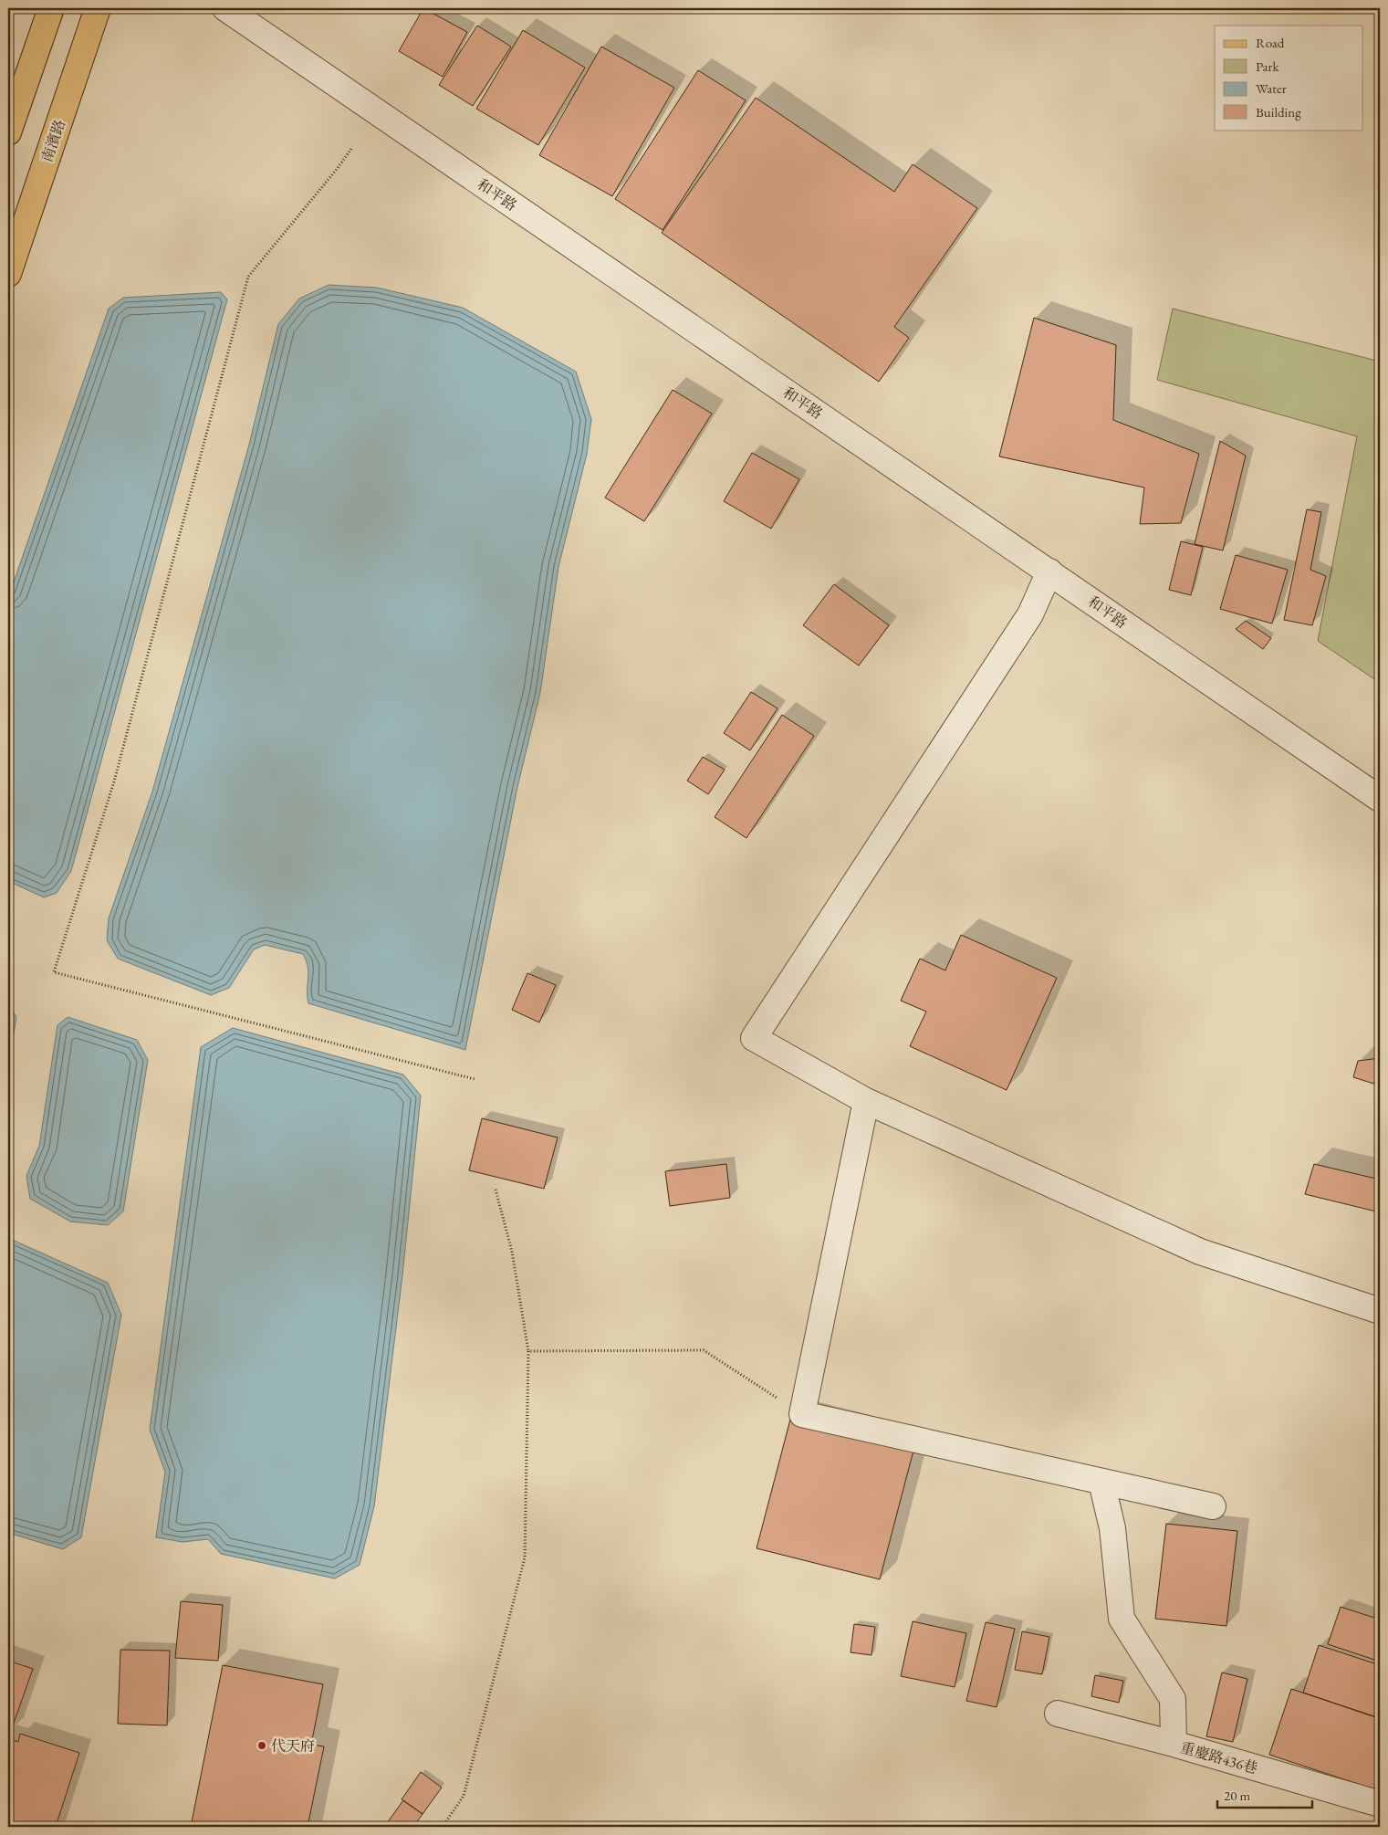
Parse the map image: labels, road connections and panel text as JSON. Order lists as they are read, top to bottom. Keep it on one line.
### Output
{"streets":{"main road":["南濱路"],"street":["和平路","重慶路436巷"]},"places":["代天府"],"legend":["Road","Park","Water","Building"],"scale_bar":"20 m"}
